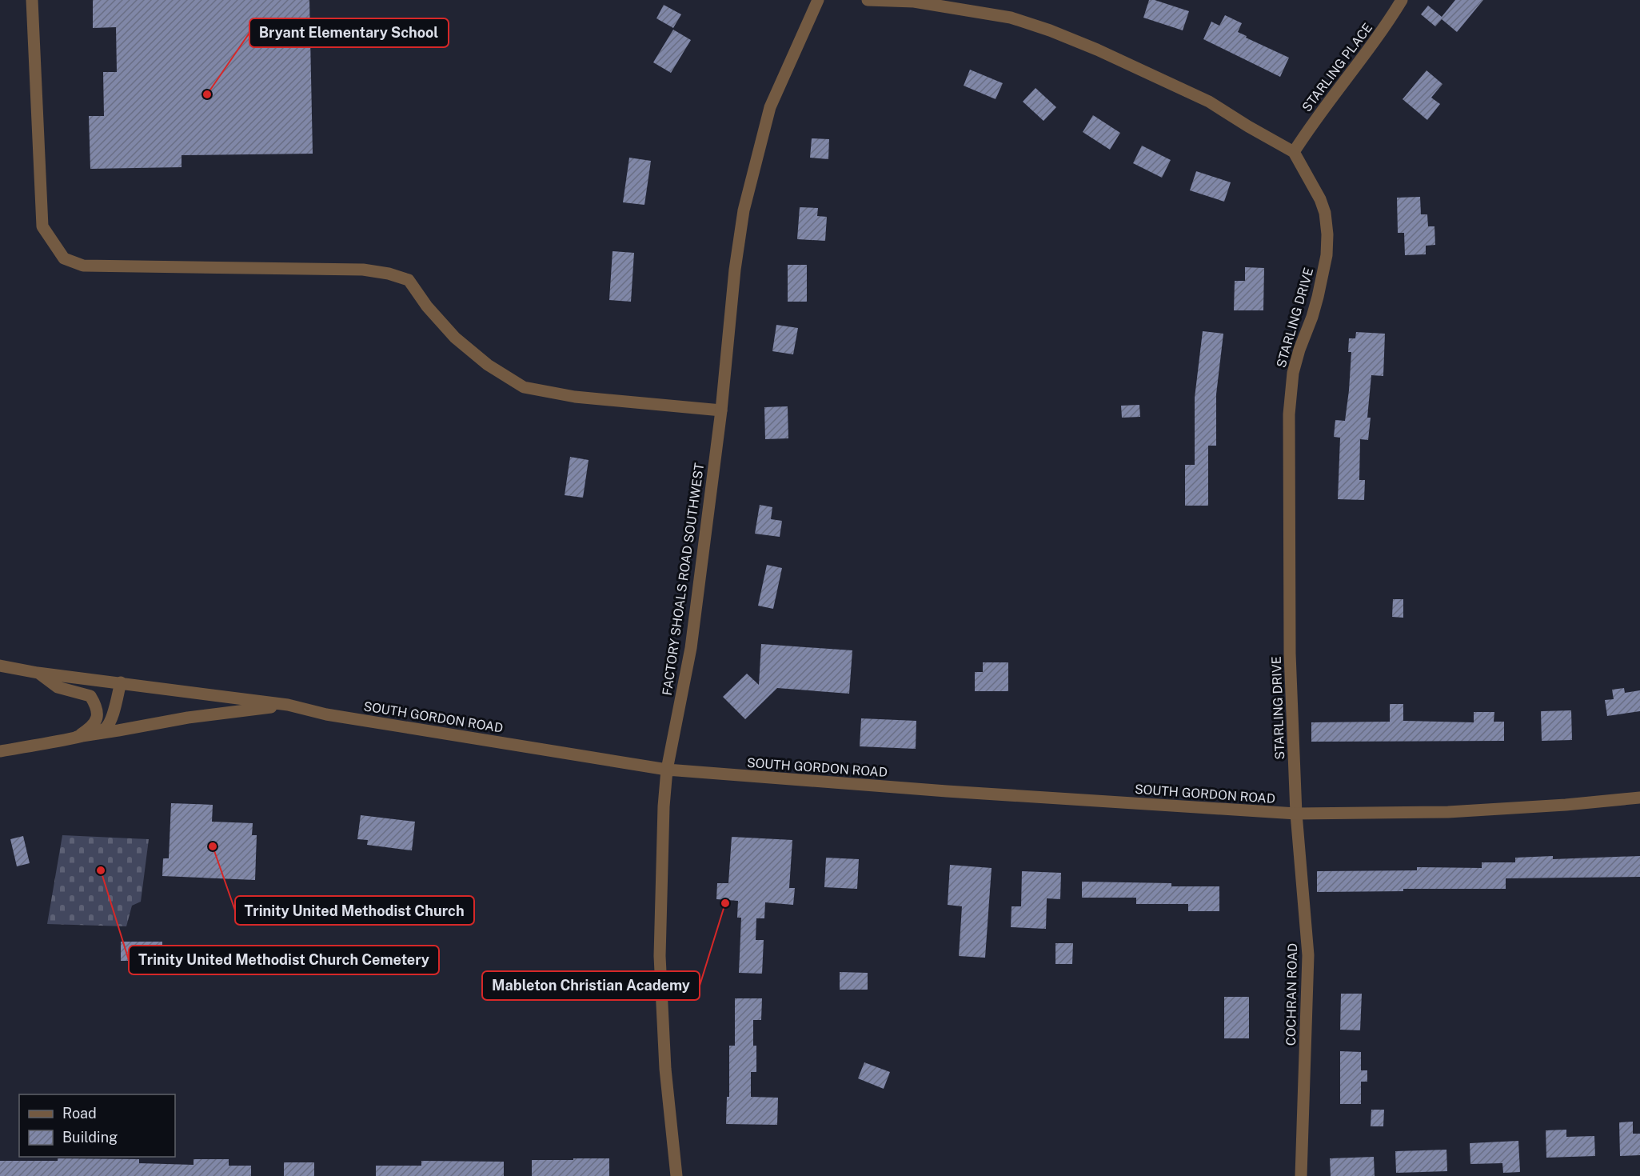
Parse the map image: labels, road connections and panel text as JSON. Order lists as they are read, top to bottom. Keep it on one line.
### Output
{"streets":{"street":["STARLING PLACE","STARLING DRIVE","FACTORY SHOALS ROAD SOUTHWEST","SOUTH GORDON ROAD","COCHRAN ROAD"]},"crossings":[["STARLING PLACE","STARLING DRIVE"],["STARLING DRIVE","SOUTH GORDON ROAD"],["STARLING DRIVE","COCHRAN ROAD"],["FACTORY SHOALS ROAD SOUTHWEST","SOUTH GORDON ROAD"],["SOUTH GORDON ROAD","COCHRAN ROAD"]],"places":["Bryant Elementary School","Trinity United Methodist Church","Trinity United Methodist Church Cemetery","Mableton Christian Academy"],"legend":["Road","Building"]}
